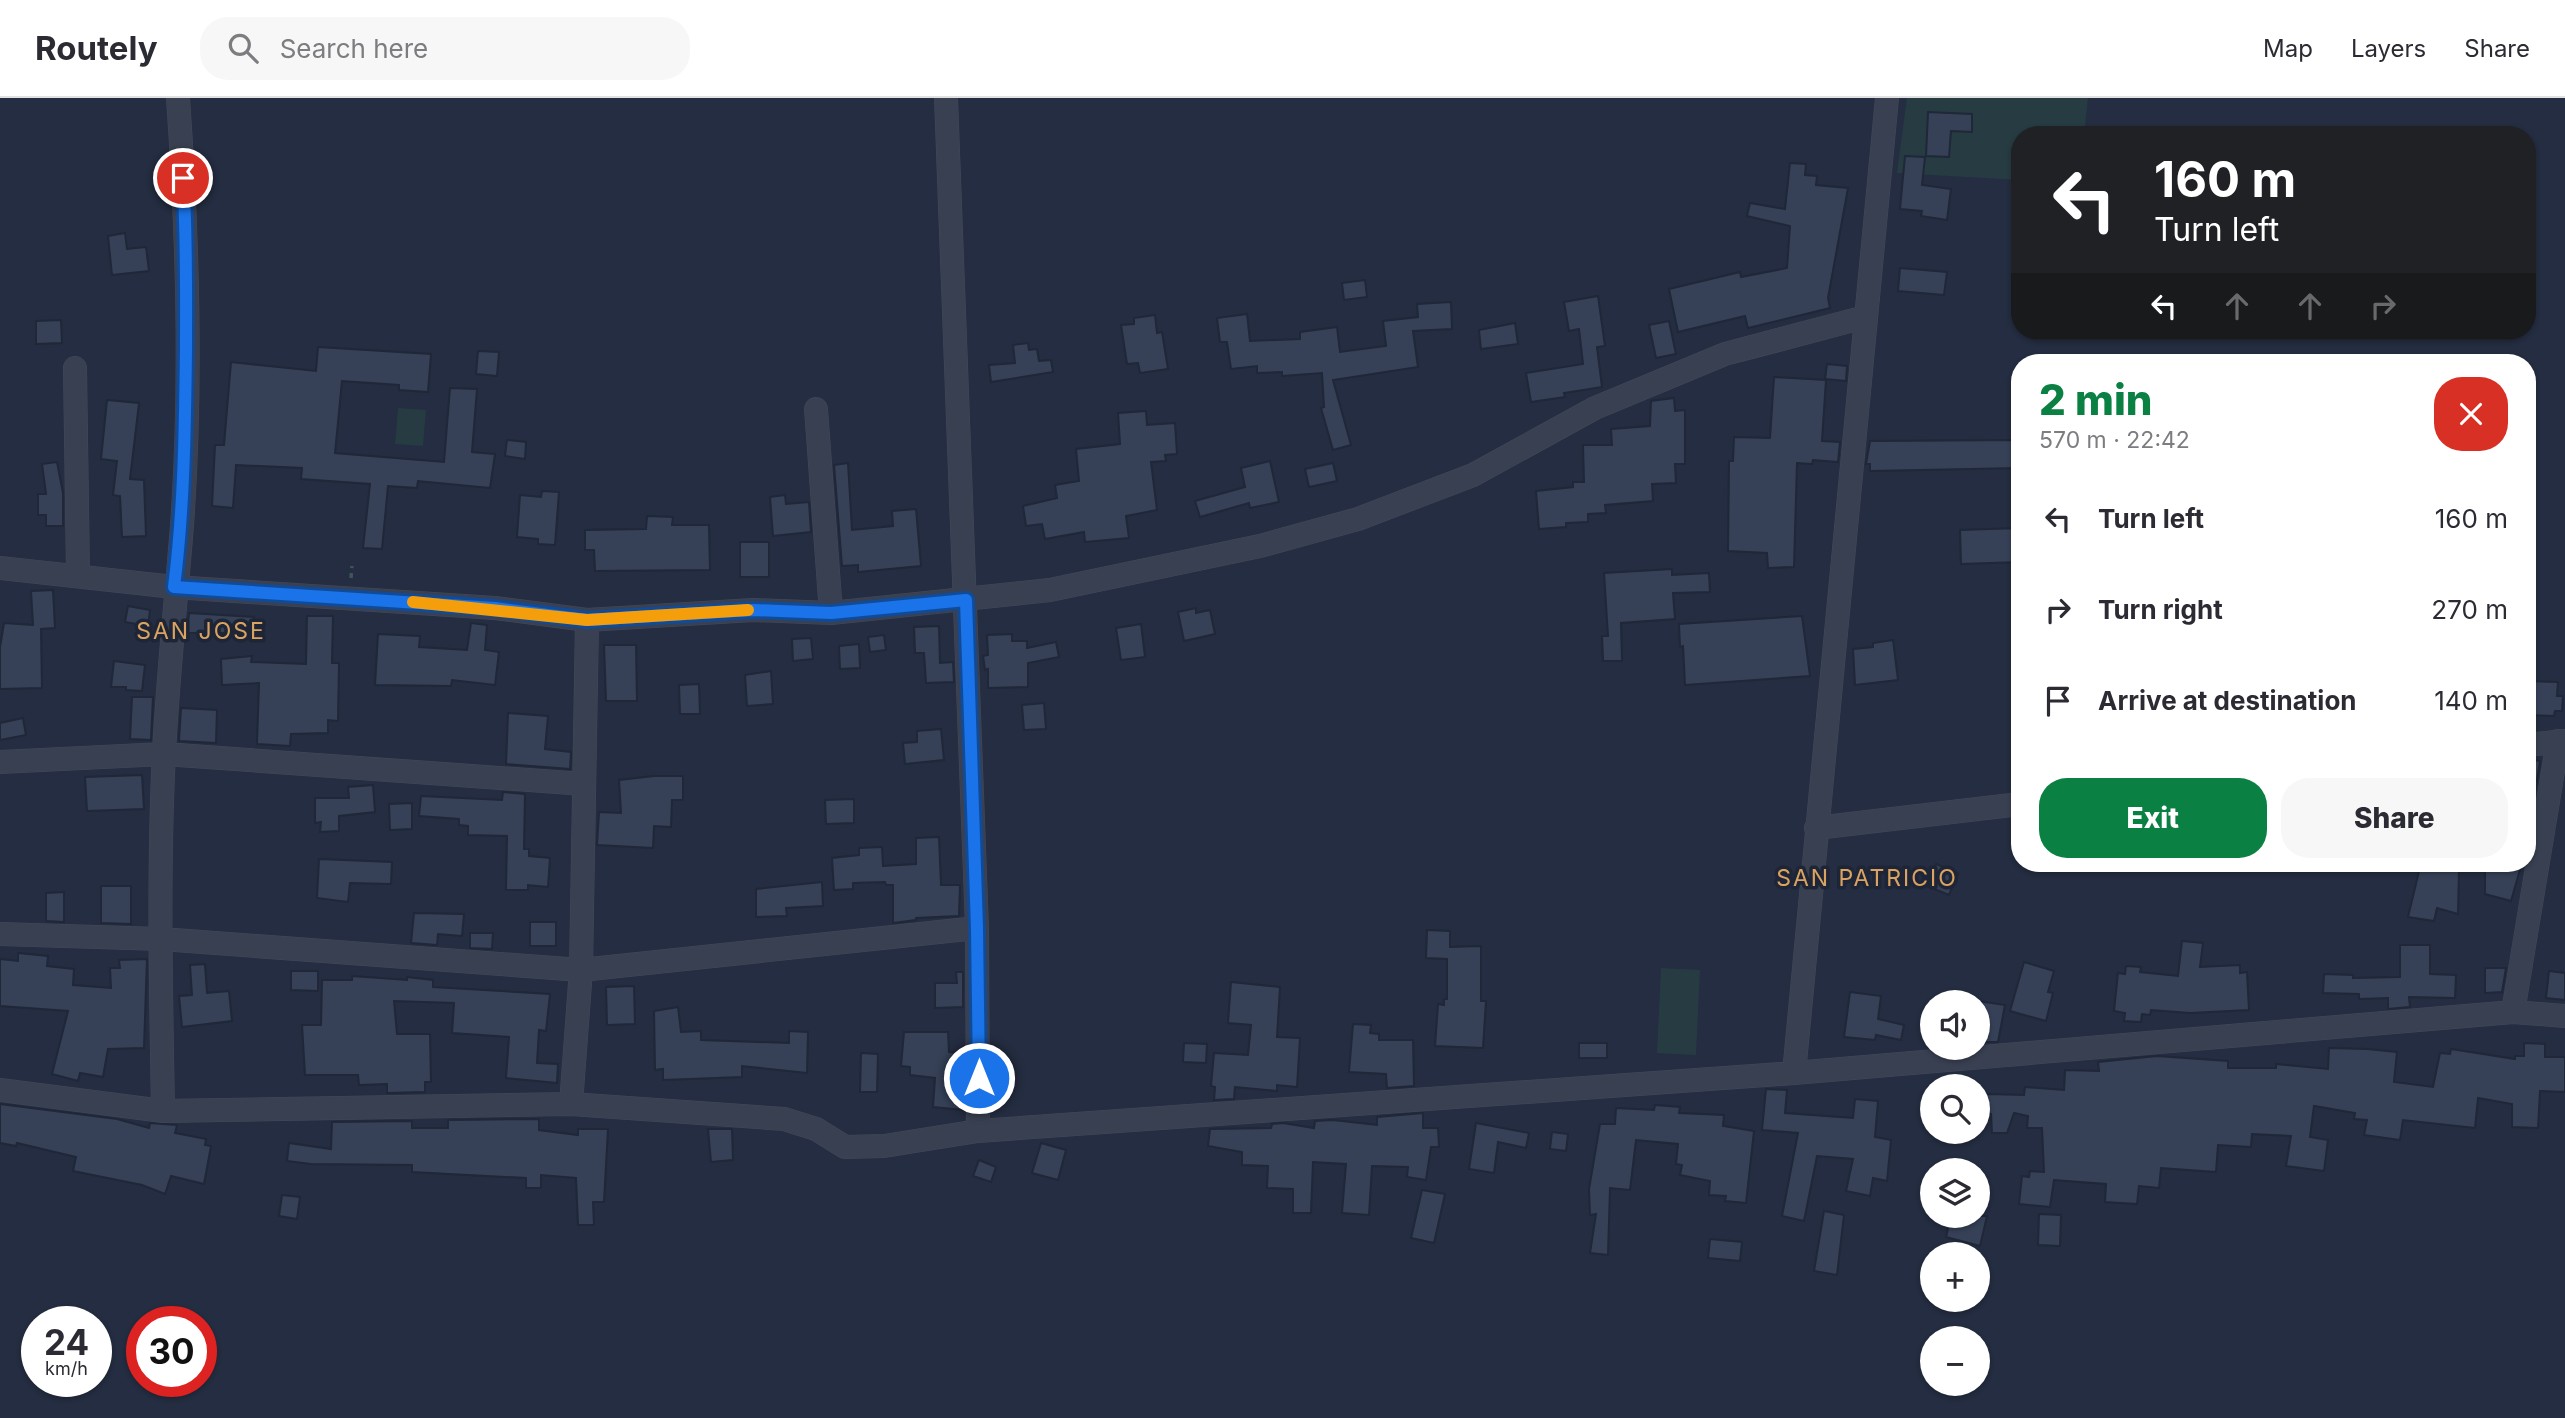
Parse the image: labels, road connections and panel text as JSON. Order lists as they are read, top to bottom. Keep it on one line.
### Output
{"districts":["SAN JOSE","SAN PATRICIO"],"page":{"header":"Routely","search":"Search here","nav":["Map","Layers","Share"],"turn":["160 m","Turn left"],"heading":["2 min","570 m · 22:42"],"list":[{"name":"Turn left","value":"160 m"},{"name":"Turn right","value":"270 m"},{"name":"Arrive at destination","value":"140 m"}],"buttons":["Exit","Share"],"map_buttons":["+","−"],"speed":"24 km/h","limit":"30"}}
